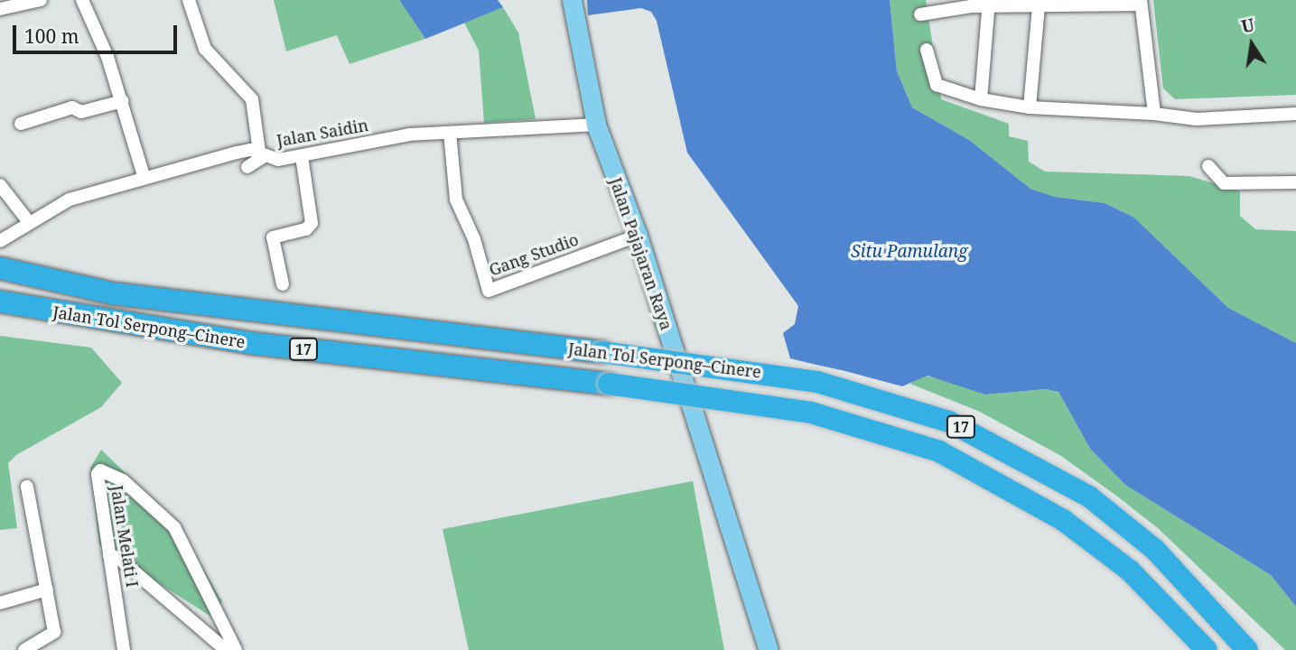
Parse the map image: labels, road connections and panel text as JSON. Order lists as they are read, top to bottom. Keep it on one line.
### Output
{"streets":{"highway":["Jalan Tol Serpong–Cinere","17"],"main road":["Jalan Pajajaran Raya"],"street":["Jalan Saidin","Gang Studio","Jalan Melati I"]},"crossings":[["Jalan Saidin","Jalan Pajajaran Raya"],["Jalan Saidin","Gang Studio"],["Jalan Pajajaran Raya","Gang Studio"]],"water":["Situ Pamulang"],"scale_bar":"100 m","north":"top"}
